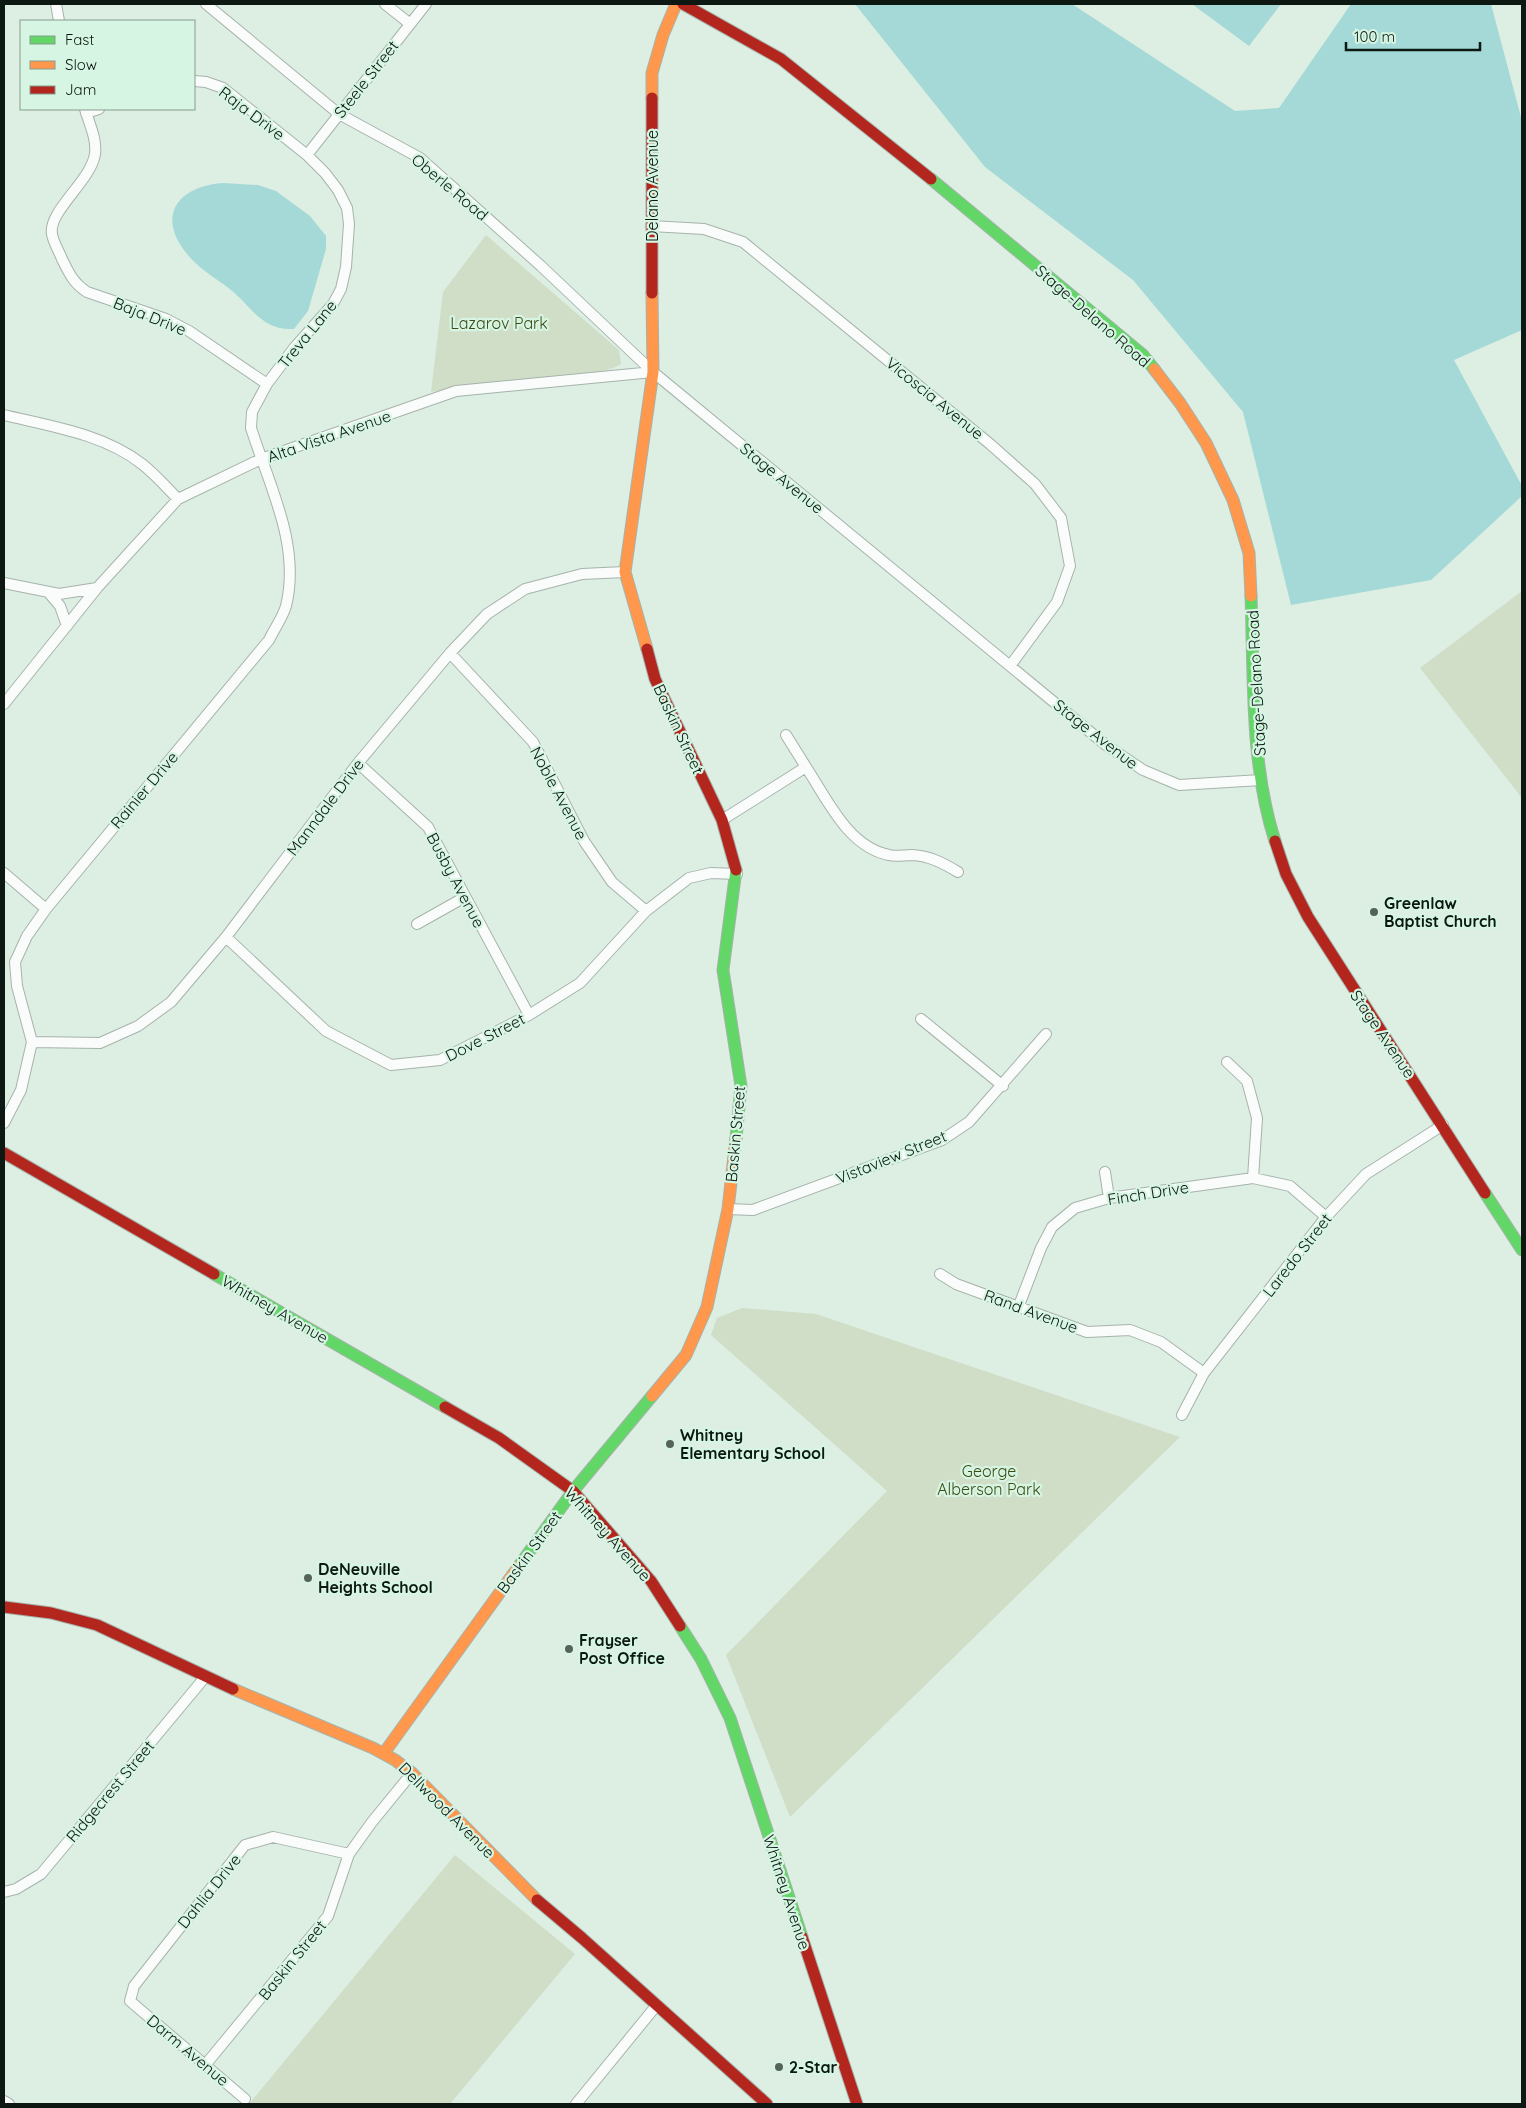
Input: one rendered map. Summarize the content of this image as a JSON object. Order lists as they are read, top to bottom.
{
  "streets": {
    "main road": [
      "Delano Avenue",
      "Stage-Delano Road",
      "Stage Avenue",
      "Baskin Street",
      "Whitney Avenue",
      "Dellwood Avenue"
    ],
    "street": [
      "Steele Street",
      "Raja Drive",
      "Oberle Road",
      "Baja Drive",
      "Treva Lane",
      "Vicoscia Avenue",
      "Alta Vista Avenue",
      "Rainier Drive",
      "Noble Avenue",
      "Manndale Drive",
      "Busby Avenue",
      "Dove Street",
      "Vistaview Street",
      "Finch Drive",
      "Laredo Street",
      "Rand Avenue",
      "Ridgecrest Street",
      "Dahlia Drive",
      "Darm Avenue"
    ]
  },
  "crossings": [
    ["Steele Street", "Raja Drive"],
    ["Steele Street", "Oberle Road"],
    ["Steele Street", "Treva Lane"],
    ["Raja Drive", "Treva Lane"],
    ["Delano Avenue", "Oberle Road"],
    ["Delano Avenue", "Vicoscia Avenue"],
    ["Delano Avenue", "Alta Vista Avenue"],
    ["Delano Avenue", "Stage Avenue"],
    ["Delano Avenue", "Baskin Street"],
    ["Oberle Road", "Alta Vista Avenue"],
    ["Oberle Road", "Stage Avenue"],
    ["Oberle Road", "Baskin Street"],
    ["Baja Drive", "Treva Lane"],
    ["Stage-Delano Road", "Stage Avenue"],
    ["Treva Lane", "Alta Vista Avenue"],
    ["Treva Lane", "Rainier Drive"],
    ["Vicoscia Avenue", "Stage Avenue"],
    ["Alta Vista Avenue", "Stage Avenue"],
    ["Alta Vista Avenue", "Baskin Street"],
    ["Alta Vista Avenue", "Rainier Drive"],
    ["Stage Avenue", "Baskin Street"],
    ["Stage Avenue", "Laredo Street"],
    ["Baskin Street", "Manndale Drive"],
    ["Baskin Street", "Dove Street"],
    ["Baskin Street", "Vistaview Street"],
    ["Baskin Street", "Whitney Avenue"],
    ["Baskin Street", "Dellwood Avenue"],
    ["Baskin Street", "Dahlia Drive"],
    ["Baskin Street", "Darm Avenue"],
    ["Rainier Drive", "Manndale Drive"],
    ["Noble Avenue", "Manndale Drive"],
    ["Noble Avenue", "Dove Street"],
    ["Manndale Drive", "Busby Avenue"],
    ["Manndale Drive", "Dove Street"],
    ["Busby Avenue", "Dove Street"],
    ["Finch Drive", "Laredo Street"],
    ["Finch Drive", "Rand Avenue"],
    ["Laredo Street", "Rand Avenue"],
    ["Ridgecrest Street", "Dellwood Avenue"],
    ["Dahlia Drive", "Darm Avenue"]
  ],
  "parks": ["Lazarov Park", "George Alberson Park"],
  "places": [
    "Greenlaw Baptist Church",
    "Whitney Elementary School",
    "DeNeuville Heights School",
    "Frayser Post Office",
    "2-Star"
  ],
  "legend": ["Fast", "Slow", "Jam"],
  "scale_bar": "100 m"
}
